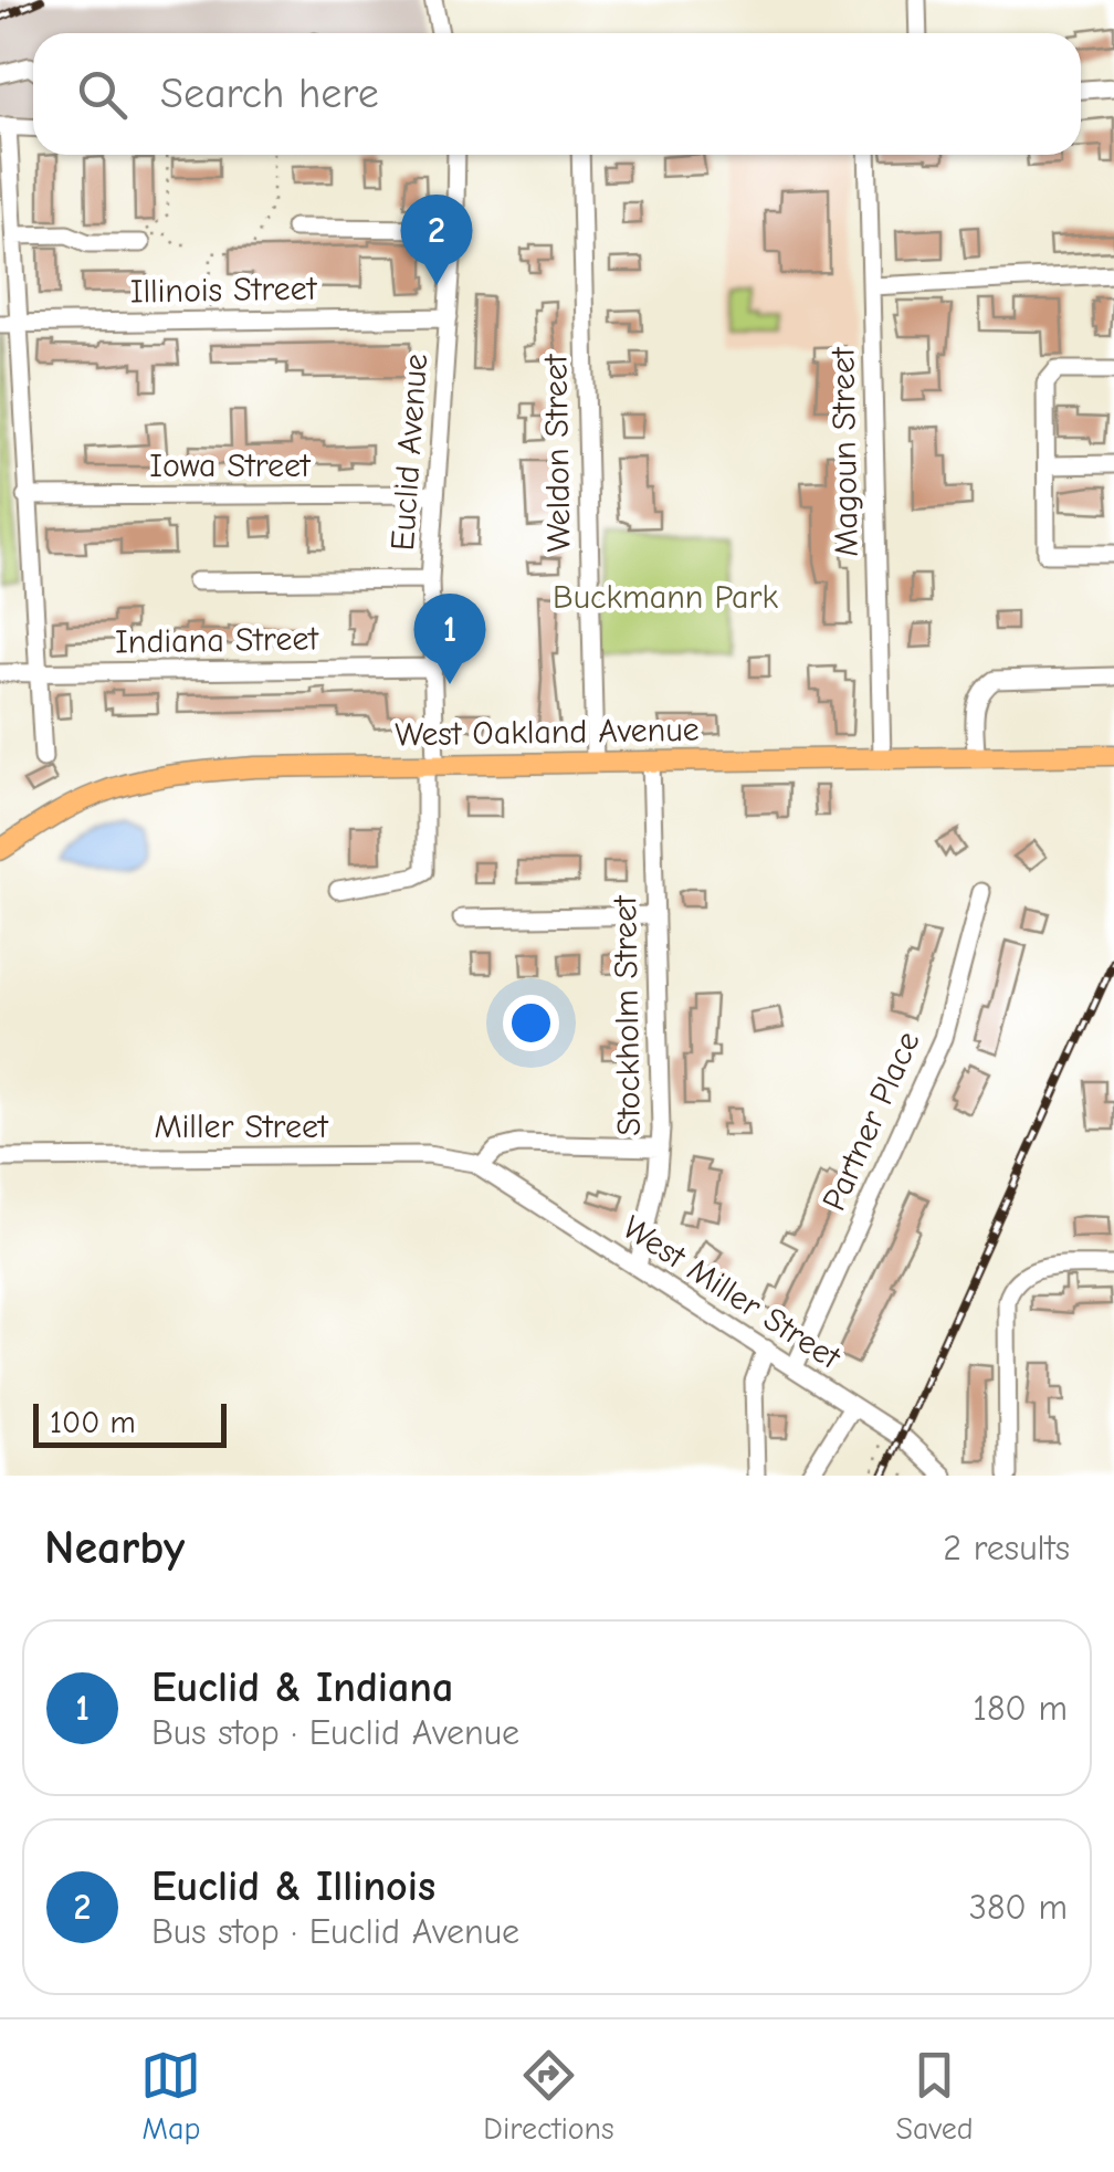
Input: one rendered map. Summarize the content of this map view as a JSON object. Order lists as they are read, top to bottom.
{
  "streets": {
    "main road": ["West Oakland Avenue"],
    "street": [
      "Illinois Street",
      "Euclid Avenue",
      "Magoun Street",
      "Weldon Street",
      "Iowa Street",
      "Indiana Street",
      "Stockholm Street",
      "Partner Place",
      "Miller Street",
      "West Miller Street"
    ]
  },
  "crossings": [
    ["Illinois Street", "Euclid Avenue"],
    ["Euclid Avenue", "Iowa Street"],
    ["Euclid Avenue", "Indiana Street"],
    ["Euclid Avenue", "West Oakland Avenue"],
    ["Magoun Street", "West Oakland Avenue"],
    ["Weldon Street", "West Oakland Avenue"],
    ["West Oakland Avenue", "Stockholm Street"],
    ["Stockholm Street", "West Miller Street"],
    ["Partner Place", "West Miller Street"],
    ["Miller Street", "West Miller Street"]
  ],
  "parks": ["Buckmann Park"],
  "scale_bar": "100 m",
  "page": {
    "search": "Search here",
    "pins": ["2", "1"],
    "scale": "100 m",
    "heading": ["Nearby", "2 results"],
    "list": [
      {
        "mark": "1",
        "name": "Euclid & Indiana",
        "note": "Bus stop · Euclid Avenue",
        "value": "180 m"
      },
      {
        "mark": "2",
        "name": "Euclid & Illinois",
        "note": "Bus stop · Euclid Avenue",
        "value": "380 m"
      }
    ],
    "nav": ["Map", "Directions", "Saved"]
  }
}
